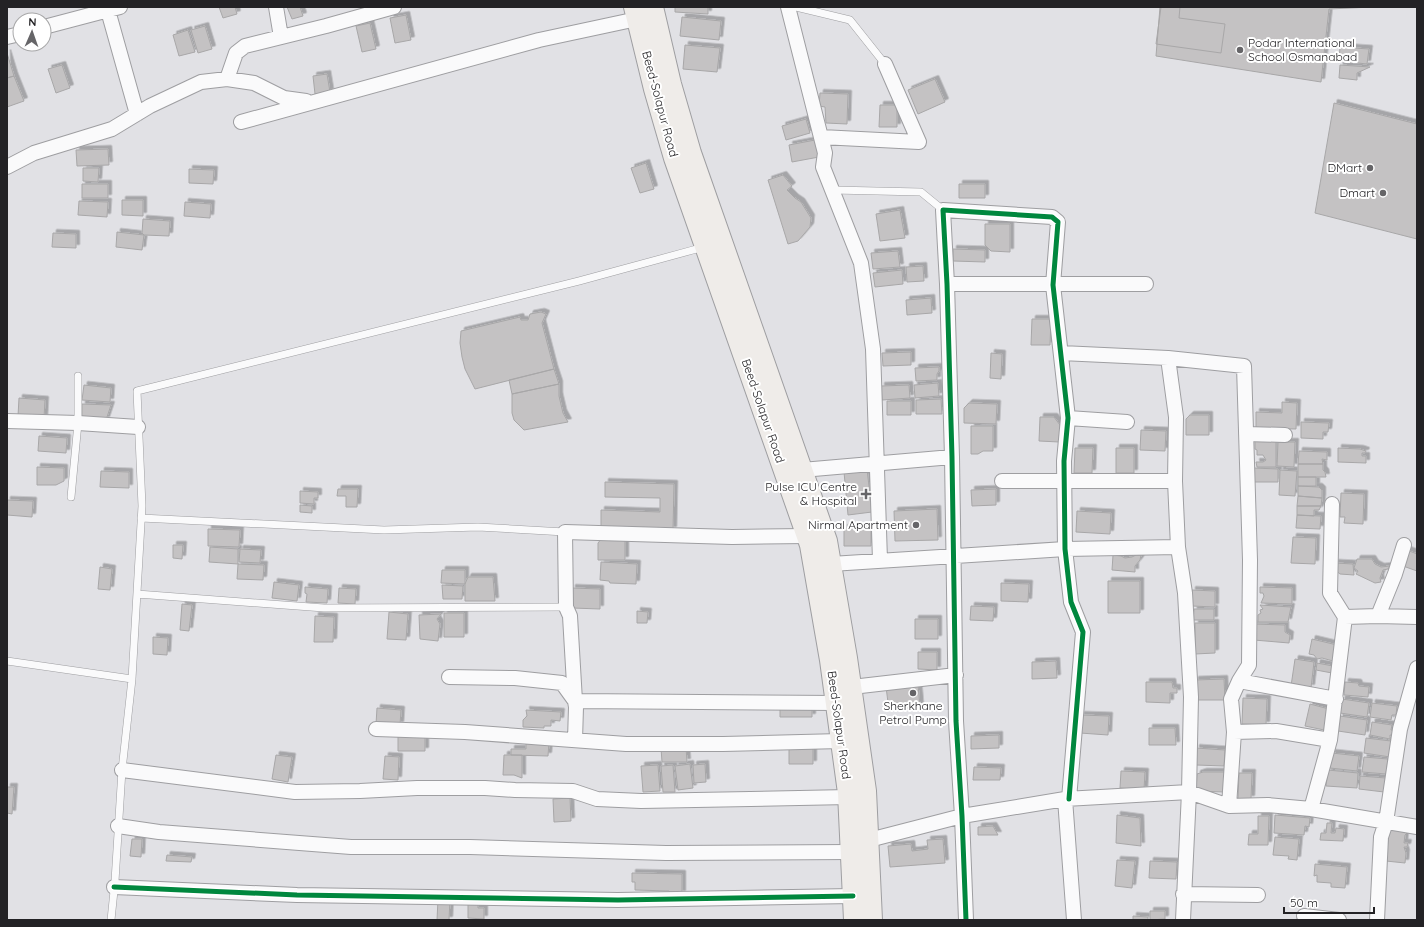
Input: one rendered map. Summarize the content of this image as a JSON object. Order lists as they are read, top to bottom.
{
  "streets": {
    "main road": ["Beed-Solapur Road"]
  },
  "places": {
    "other": [
      "Podar International School Osmanabad",
      "DMart",
      "Dmart",
      "Nirmal Apartment",
      "Sherkhane Petrol Pump"
    ],
    "health": ["Pulse ICU Centre & Hospital"]
  },
  "scale_bar": "50 m",
  "north": "top"
}
